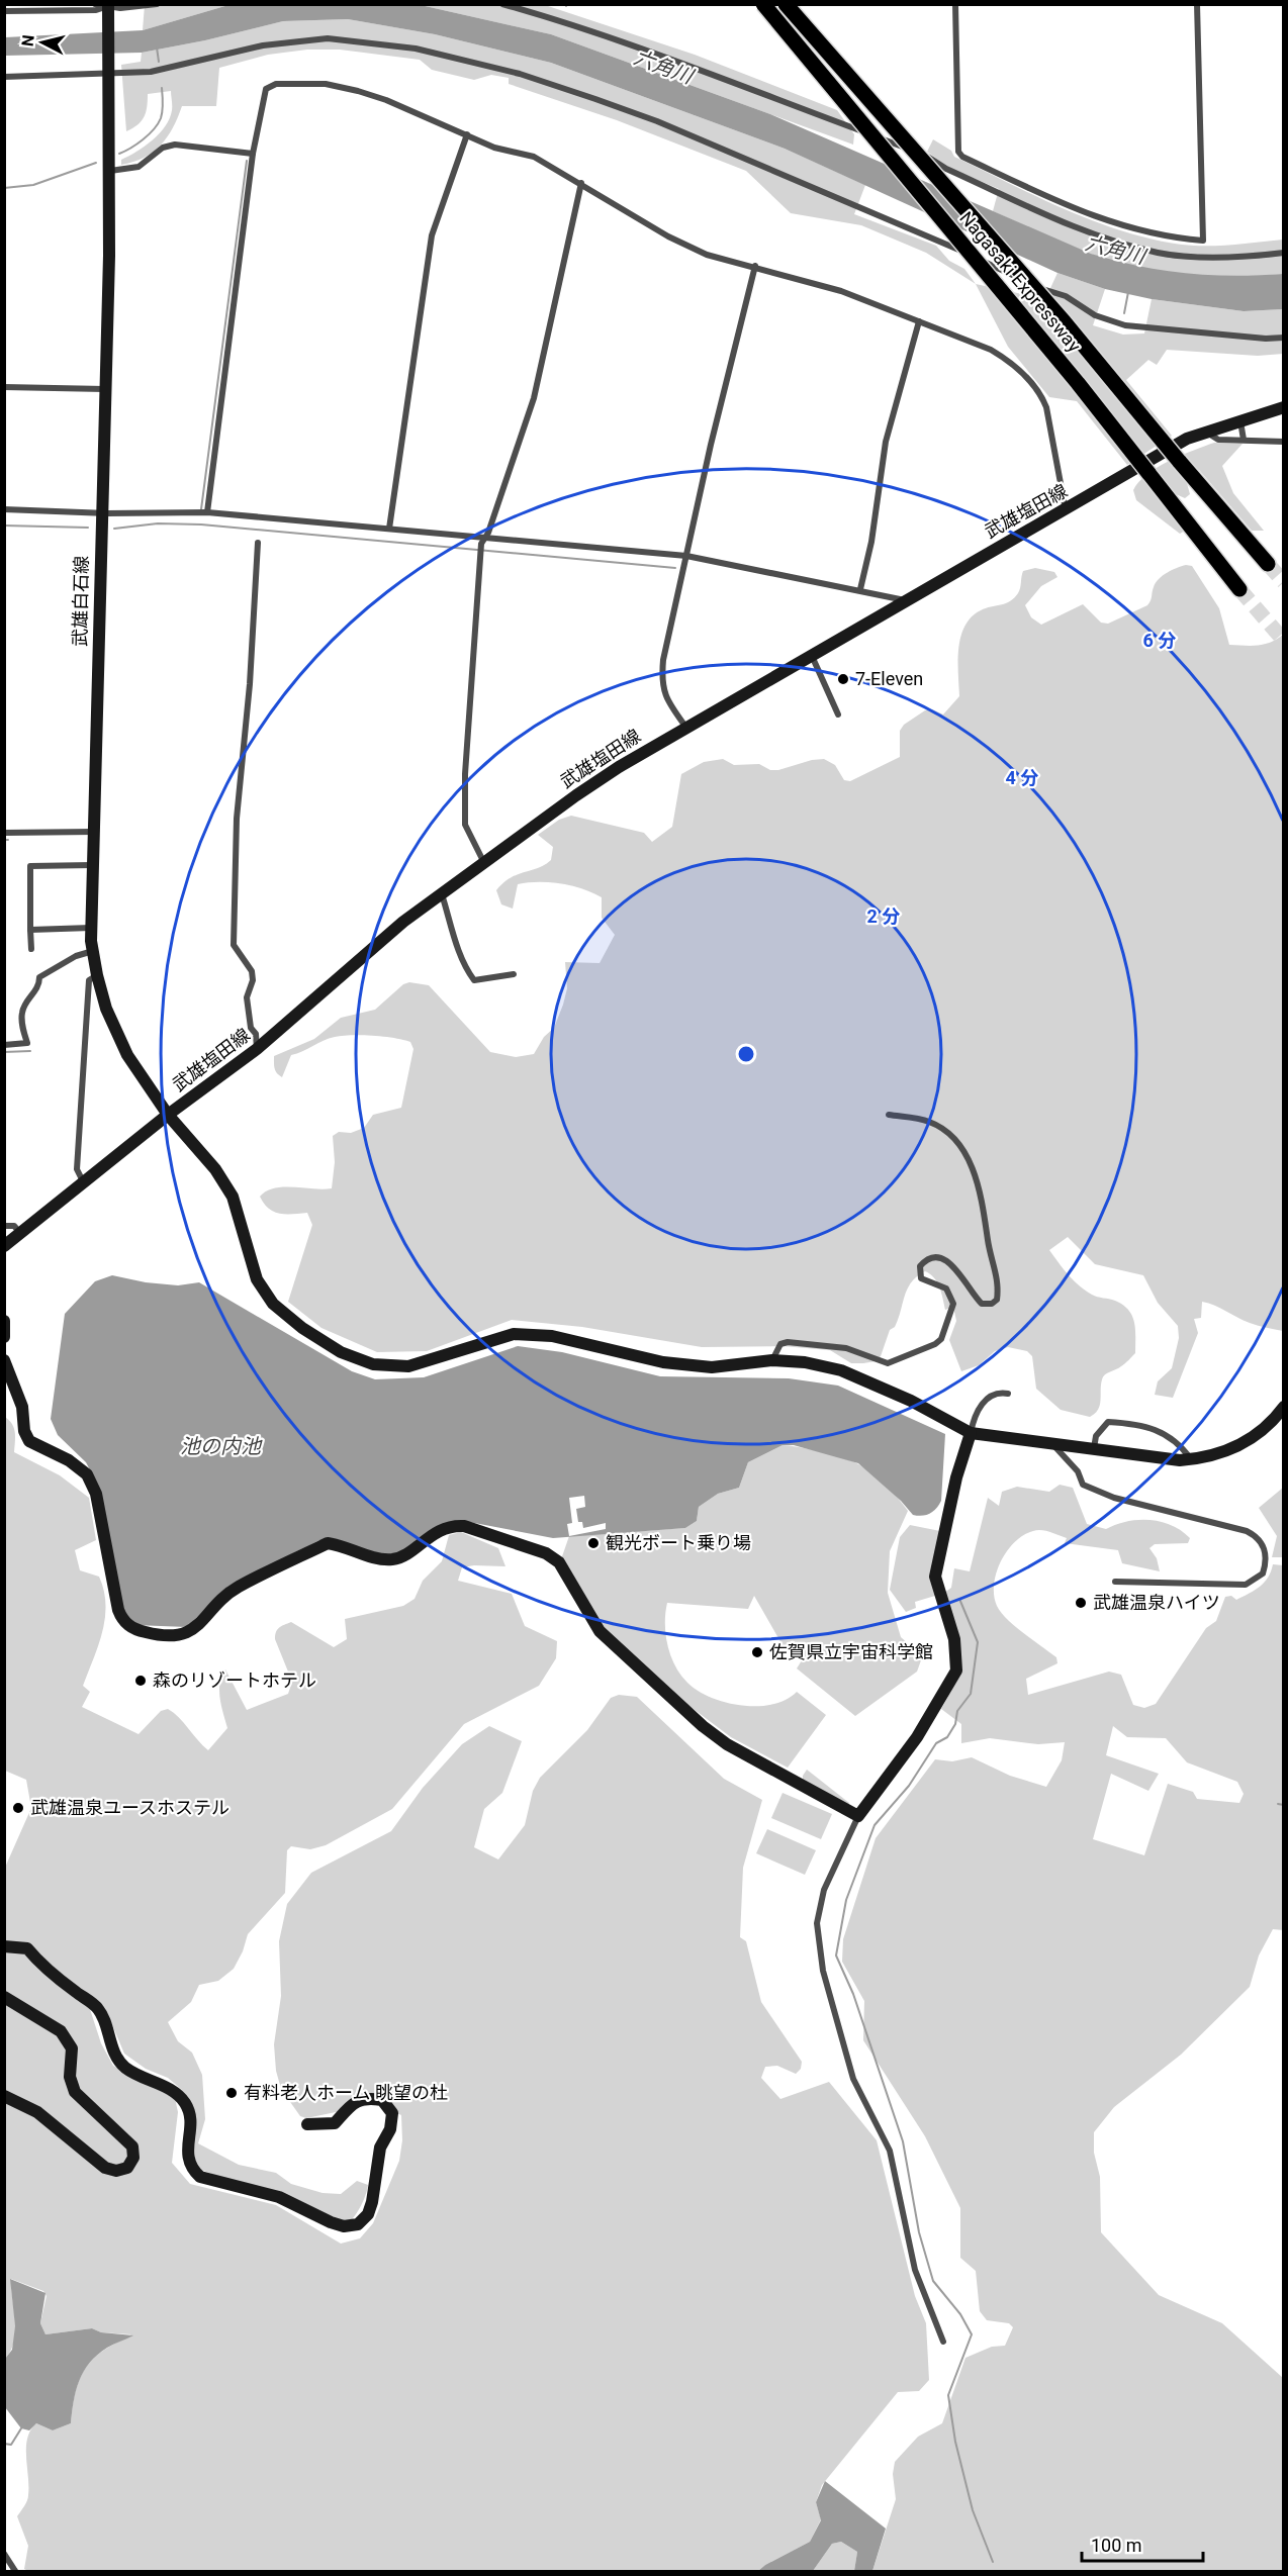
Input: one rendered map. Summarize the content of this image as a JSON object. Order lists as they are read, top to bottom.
{
  "streets": {
    "highway": ["Nagasaki Expressway"],
    "street": ["武雄塩田線", "武雄白石線"]
  },
  "crossings": [
    ["武雄塩田線", "武雄白石線"]
  ],
  "water": ["六角川", "池の内池"],
  "places": [
    "7-Eleven",
    "観光ボート乗り場",
    "武雄温泉ハイツ",
    "佐賀県立宇宙科学館",
    "森のリゾートホテル",
    "武雄温泉ユースホステル",
    "有料老人ホーム 眺望の杜"
  ],
  "scale_bar": "100 m",
  "north": "left",
  "rings": ["6 分", "4 分", "2 分"]
}
